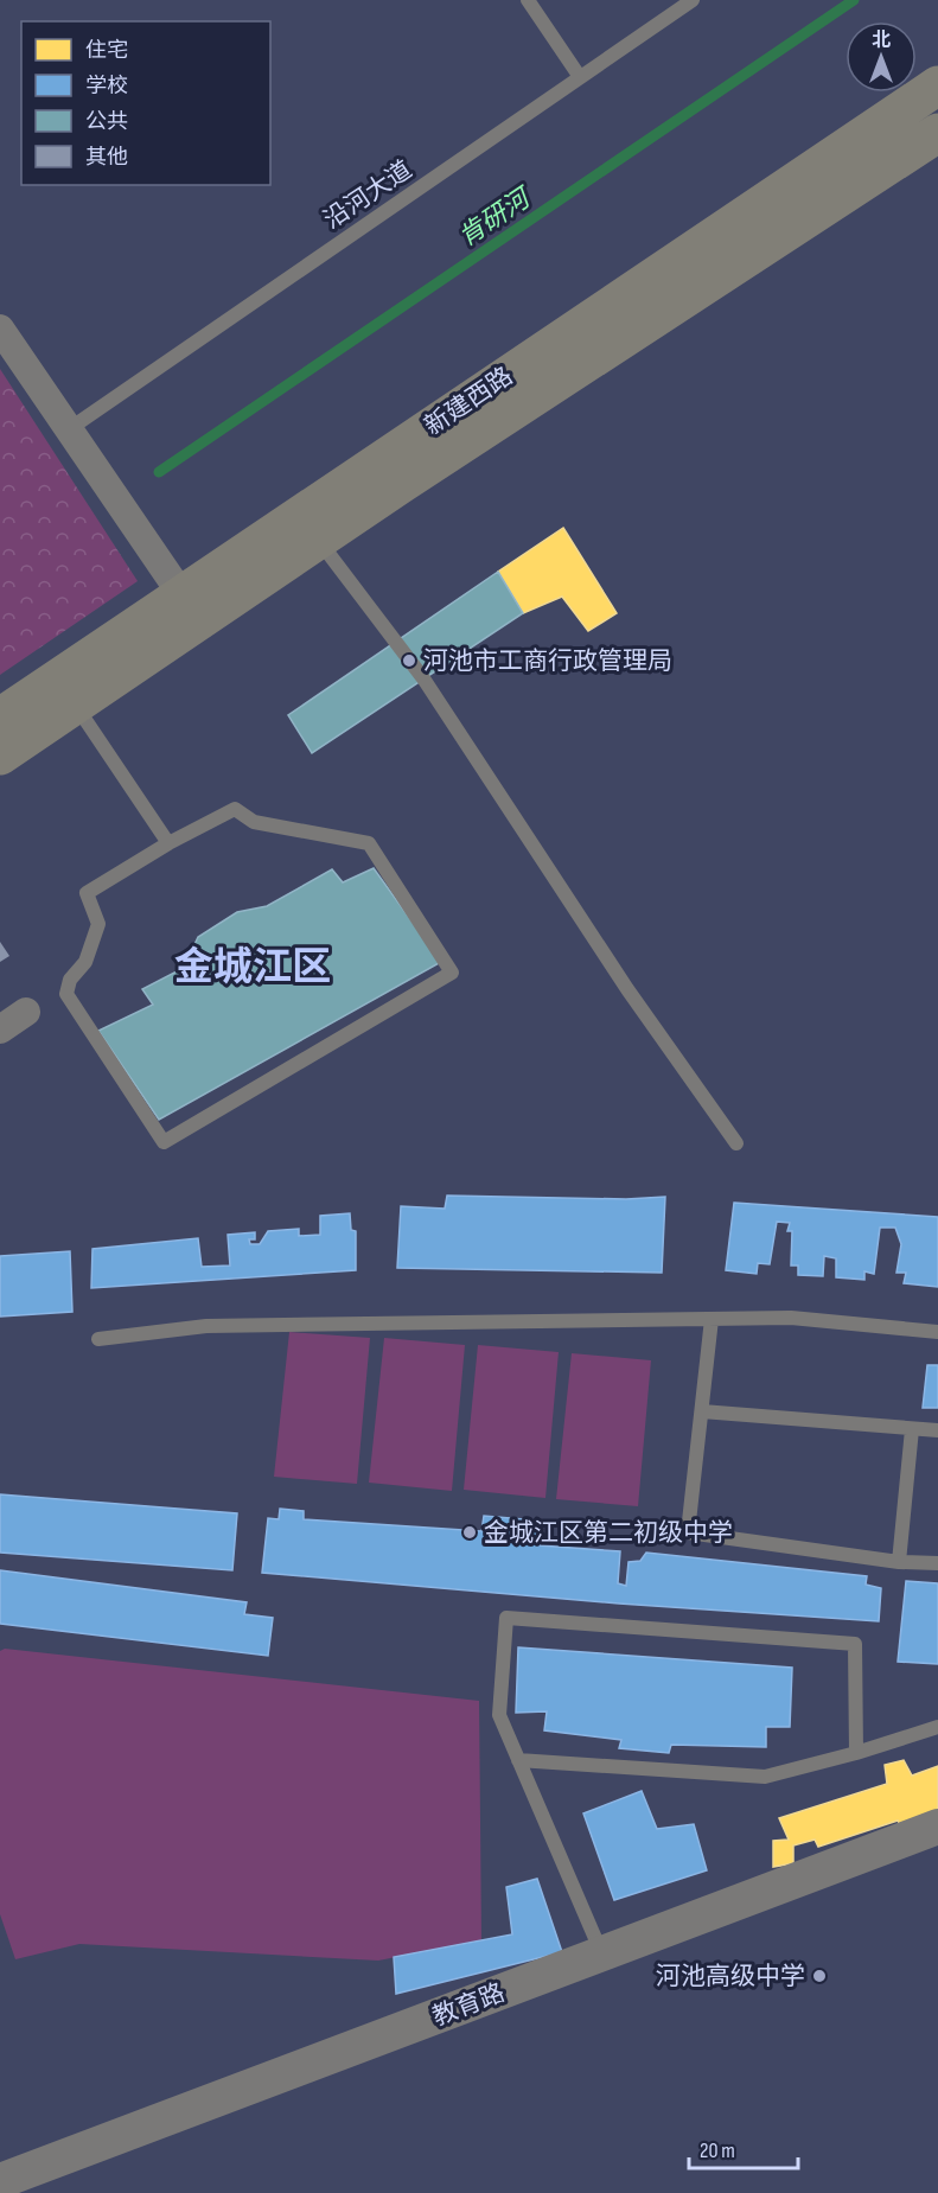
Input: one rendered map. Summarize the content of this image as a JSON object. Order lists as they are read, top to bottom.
{
  "streets": {
    "main road": ["新建西路"],
    "street": ["教育路"],
    "lane": ["沿河大道"]
  },
  "districts": ["金城江区"],
  "water": ["肯研河"],
  "places": ["河池市工商行政管理局", "金城江区第二初级中学", "河池高级中学"],
  "legend": [
    "住宅",
    "学校",
    "公共",
    "其他"
  ],
  "scale_bar": "20 m",
  "north": "top"
}
